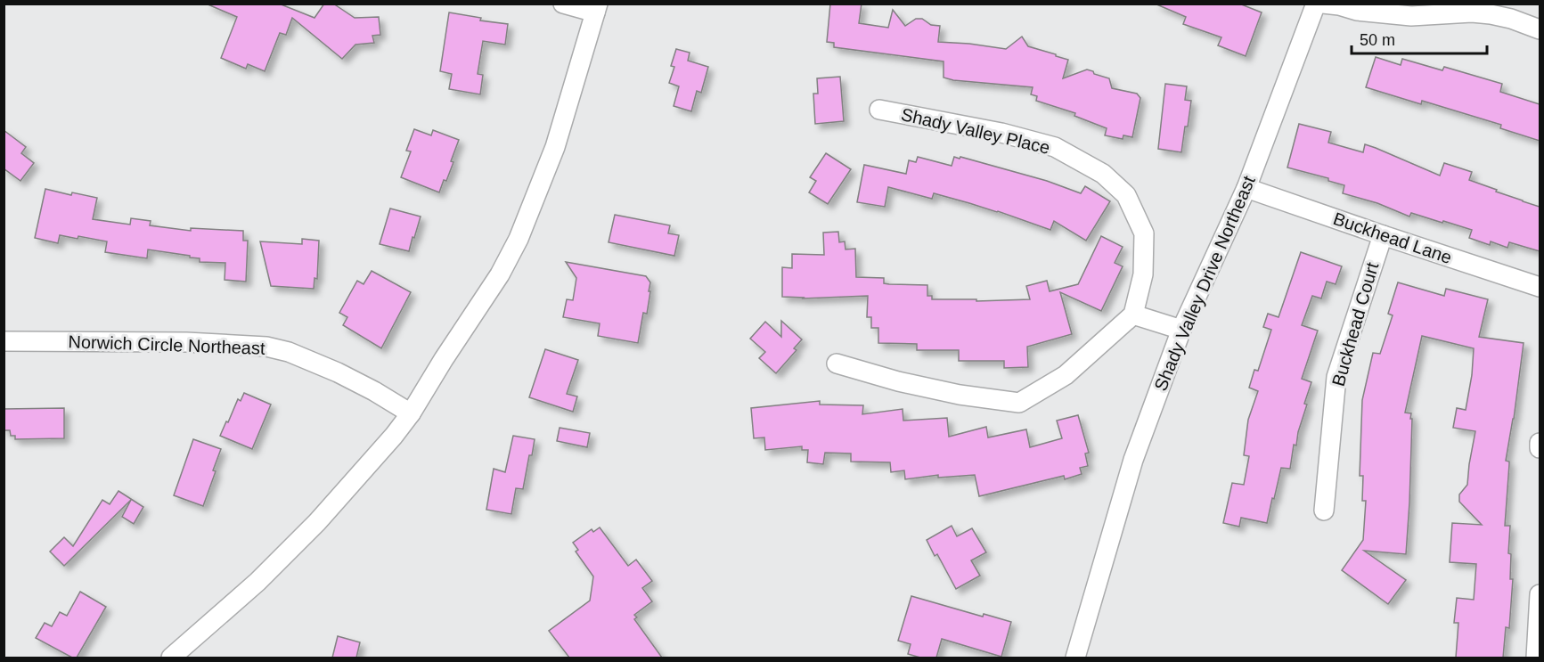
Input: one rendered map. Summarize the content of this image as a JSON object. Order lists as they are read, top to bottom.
{
  "streets": {
    "street": [
      "Shady Valley Place",
      "Buckhead Lane",
      "Shady Valley Drive Northeast",
      "Buckhead Court",
      "Norwich Circle Northeast"
    ]
  },
  "crossings": [
    ["Buckhead Lane", "Shady Valley Drive Northeast"],
    ["Buckhead Lane", "Buckhead Court"]
  ],
  "scale_bar": "50 m"
}
